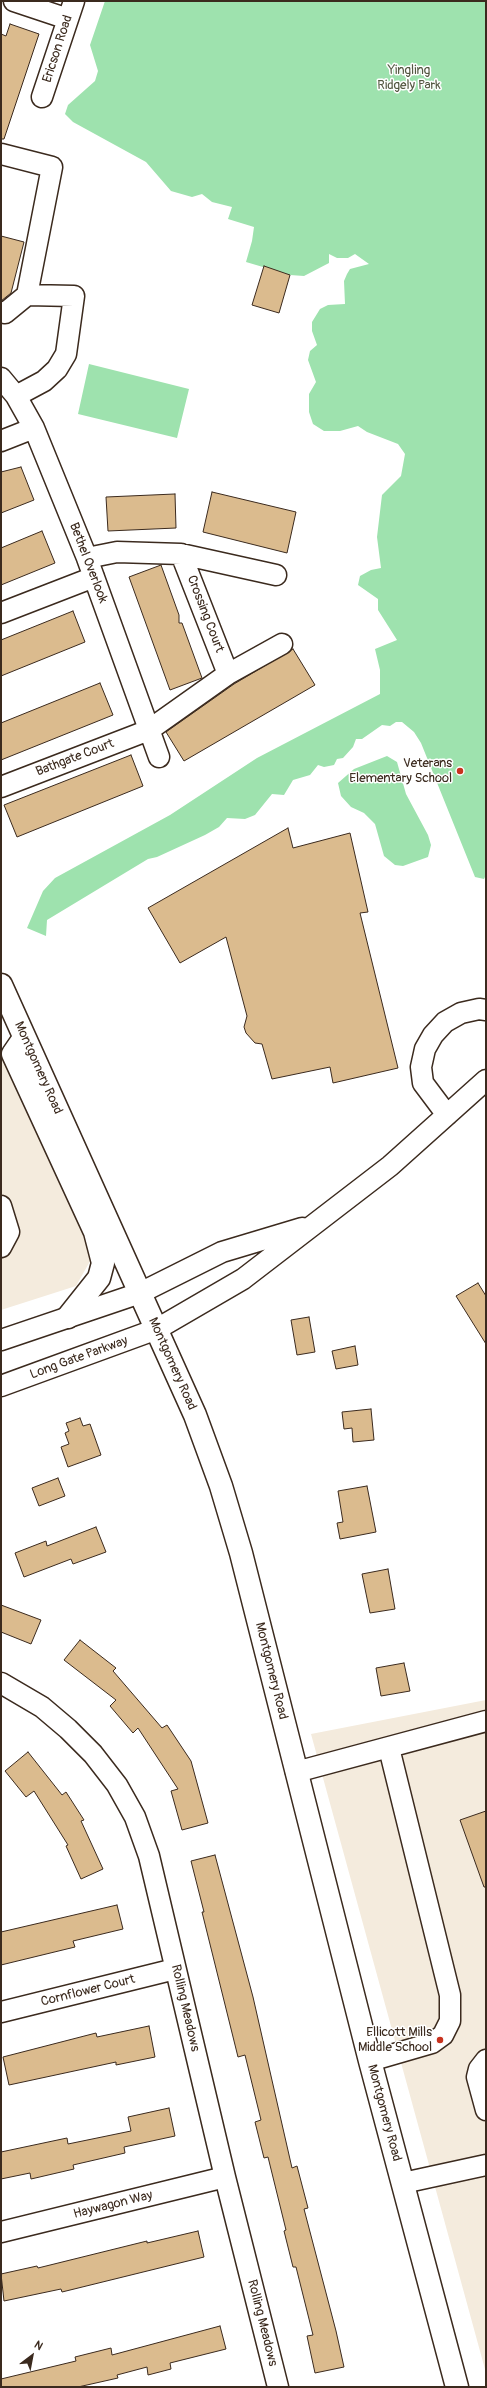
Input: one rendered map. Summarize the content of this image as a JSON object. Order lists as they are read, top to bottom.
{
  "streets": {
    "main road": ["Montgomery Road"],
    "street": [
      "Ericson Road",
      "Bethel Overlook",
      "Crossing Court",
      "Bathgate Court",
      "Long Gate Parkway",
      "Cornflower Court",
      "Rolling Meadows",
      "Haywagon Way"
    ]
  },
  "crossings": [
    ["Bethel Overlook", "Crossing Court"],
    ["Bethel Overlook", "Bathgate Court"],
    ["Montgomery Road", "Long Gate Parkway"],
    ["Cornflower Court", "Rolling Meadows"],
    ["Rolling Meadows", "Haywagon Way"]
  ],
  "parks": ["Yingling Ridgely Park"],
  "places": ["Veterans Elementary School", "Ellicott Mills Middle School"],
  "north": "top right"
}
